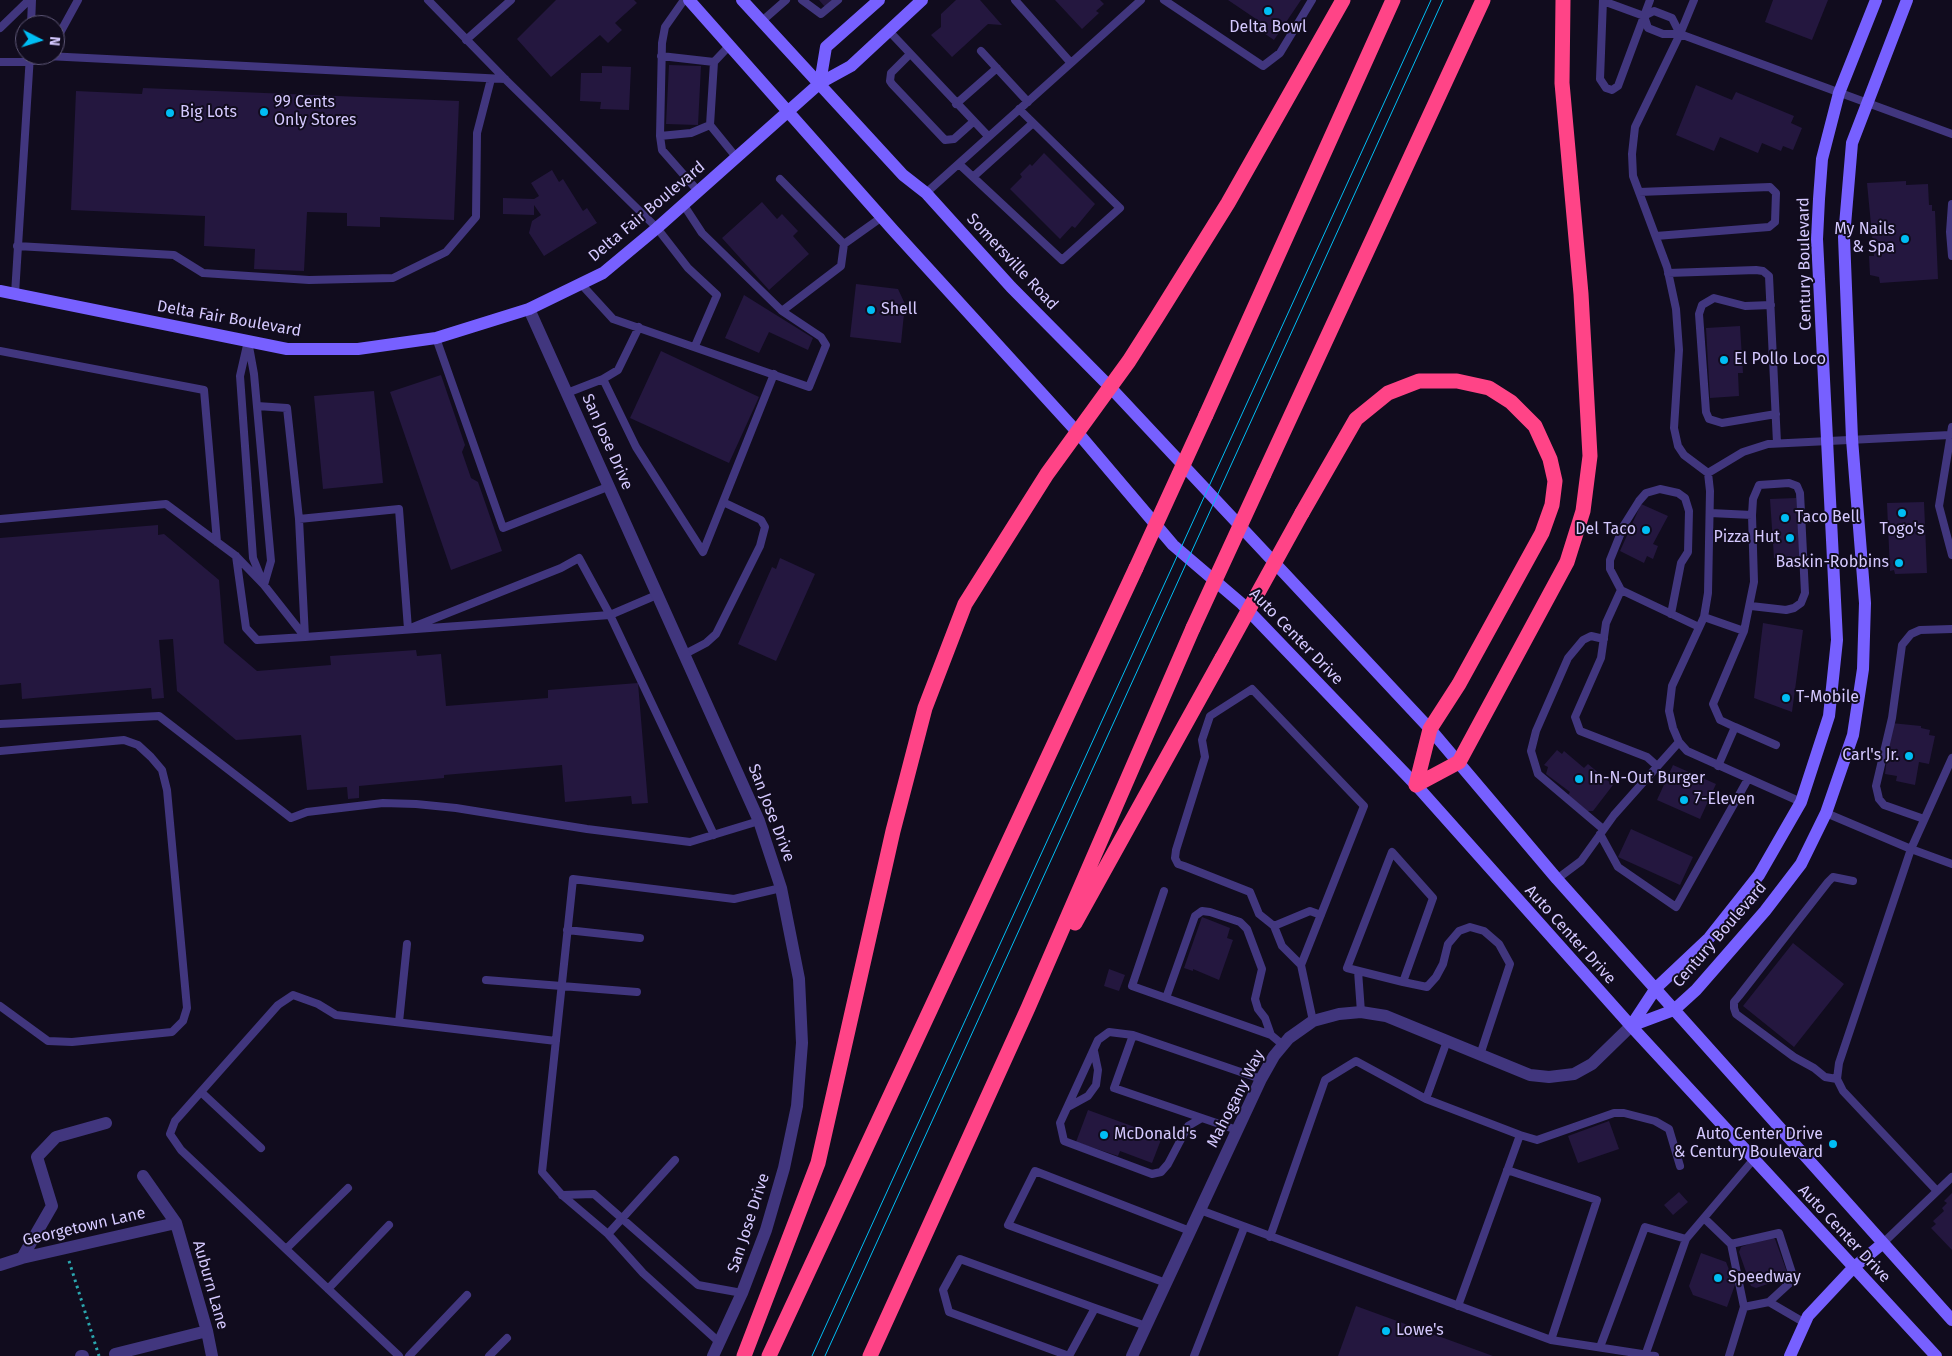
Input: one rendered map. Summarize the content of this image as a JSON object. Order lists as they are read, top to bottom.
{
  "streets": {
    "main road": [
      "Delta Fair Boulevard",
      "Somersville Road",
      "Century Boulevard",
      "Auto Center Drive"
    ],
    "street": [
      "San Jose Drive",
      "Mahogany Way",
      "Georgetown Lane",
      "Auburn Lane"
    ]
  },
  "crossings": [
    ["Delta Fair Boulevard", "Somersville Road"],
    ["Delta Fair Boulevard", "San Jose Drive"],
    ["Somersville Road", "Auto Center Drive"],
    ["Century Boulevard", "Auto Center Drive"],
    ["Century Boulevard", "Mahogany Way"],
    ["Auto Center Drive", "Mahogany Way"],
    ["Georgetown Lane", "Auburn Lane"]
  ],
  "places": [
    "Delta Bowl",
    "99 Cents Only Stores",
    "Big Lots",
    "My Nails & Spa",
    "Shell",
    "El Pollo Loco",
    "Togo's",
    "Taco Bell",
    "Del Taco",
    "Pizza Hut",
    "Baskin-Robbins",
    "T-Mobile",
    "Carl's Jr.",
    "In-N-Out Burger",
    "7-Eleven",
    "McDonald's",
    "Auto Center Drive & Century Boulevard",
    "Speedway",
    "Lowe's"
  ],
  "north": "right"
}
